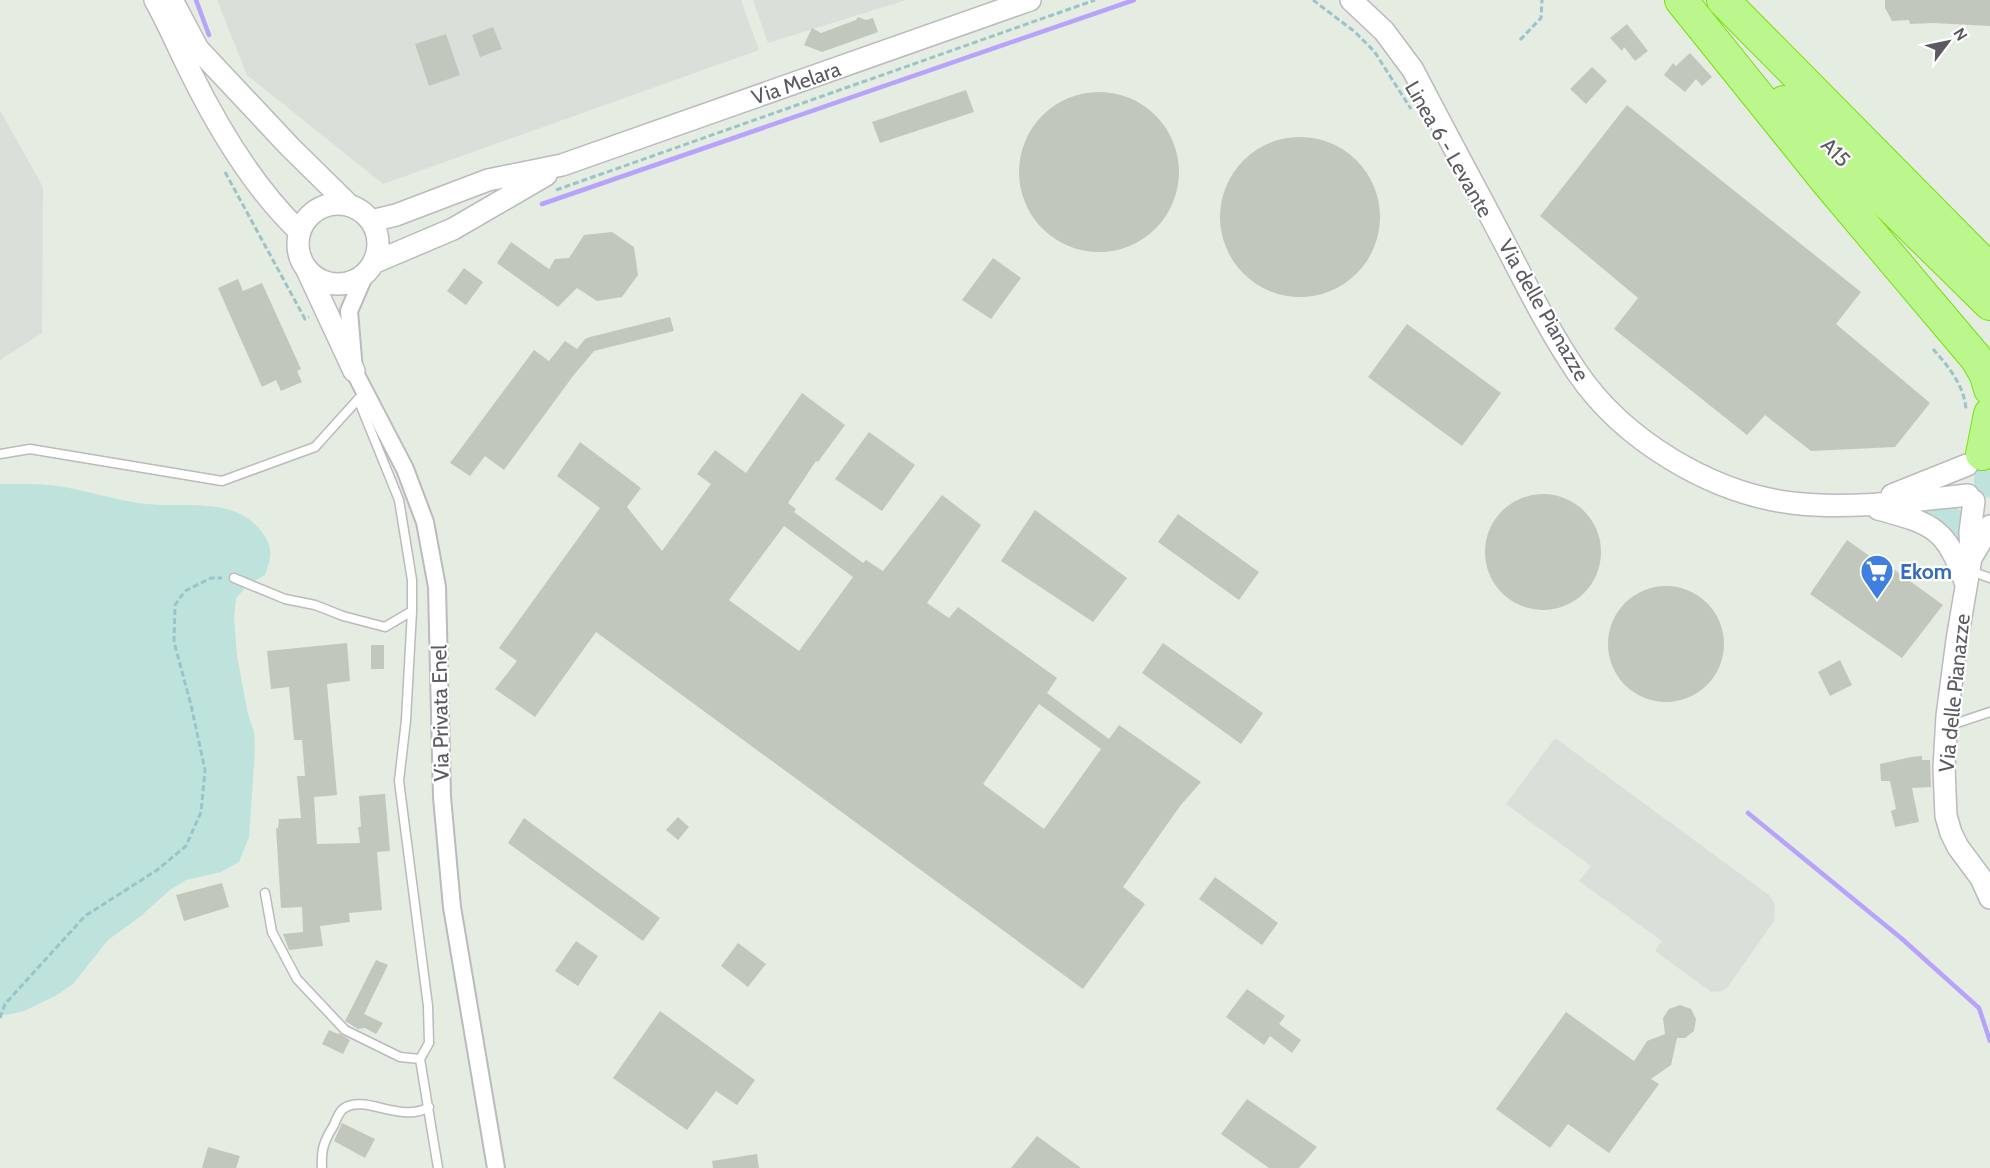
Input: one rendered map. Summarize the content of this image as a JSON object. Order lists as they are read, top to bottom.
{
  "streets": {
    "highway": ["A15"],
    "street": ["Via Melara", "Via delle Pianazze", "Via Privata Enel"],
    "path": ["Linea 6 - Levante"]
  },
  "places": {
    "supermarket": ["Ekom"]
  },
  "north": "top right"
}
